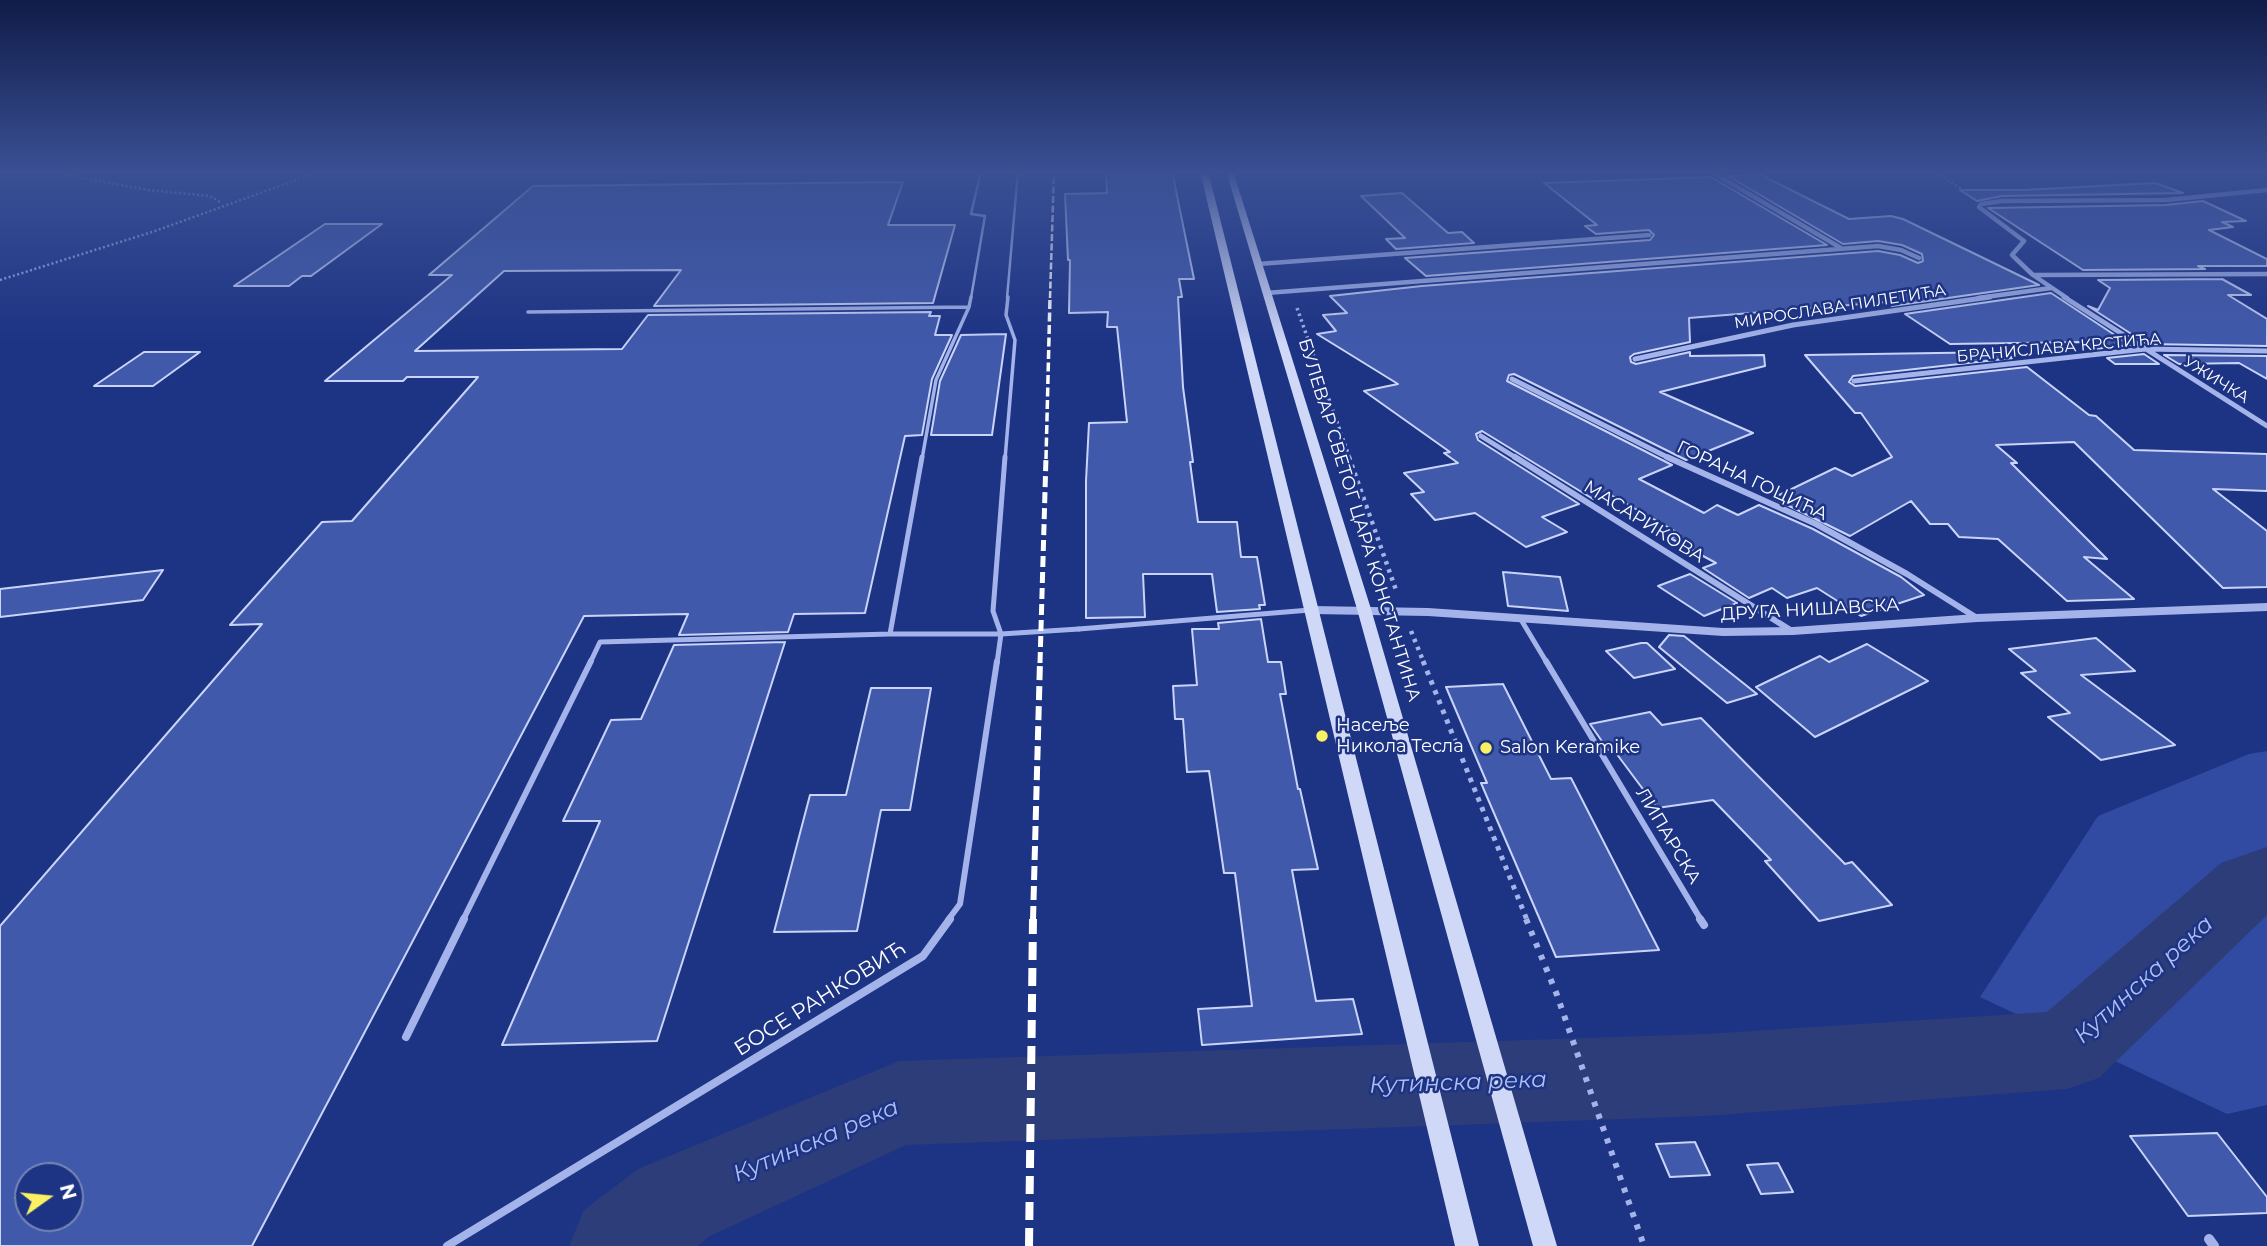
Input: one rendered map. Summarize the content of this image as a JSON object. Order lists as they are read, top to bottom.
{
  "streets": {
    "main road": ["БУЛЕВАР СВЕТОГ ЦАРА КОНСТАНТИНА"],
    "street": [
      "МИРОСЛАВА ПИЛЕТИЋА",
      "БРАНИСЛАВА КРСТИЋА",
      "УЖИЧКА",
      "ГОРАНА ГОЦИЋА",
      "МАСАРИКОВА",
      "ДРУГА НИШАВСКА"
    ],
    "lane": ["ЛИПАРСКА", "БОСЕ РАНКОВИЋ"]
  },
  "crossings": [
    ["МИРОСЛАВА ПИЛЕТИЋА", "УЖИЧКА"],
    ["БРАНИСЛАВА КРСТИЋА", "УЖИЧКА"],
    ["ГОРАНА ГОЦИЋА", "ДРУГА НИШАВСКА"],
    ["БУЛЕВАР СВЕТОГ ЦАРА КОНСТАНТИНА", "ДРУГА НИШАВСКА"],
    ["МАСАРИКОВА", "ДРУГА НИШАВСКА"],
    ["ДРУГА НИШАВСКА", "ЛИПАРСКА"]
  ],
  "water": ["Кутинска река"],
  "places": ["Насеље Никола Тесла", "Salon Keramike"],
  "north": "right"
}
